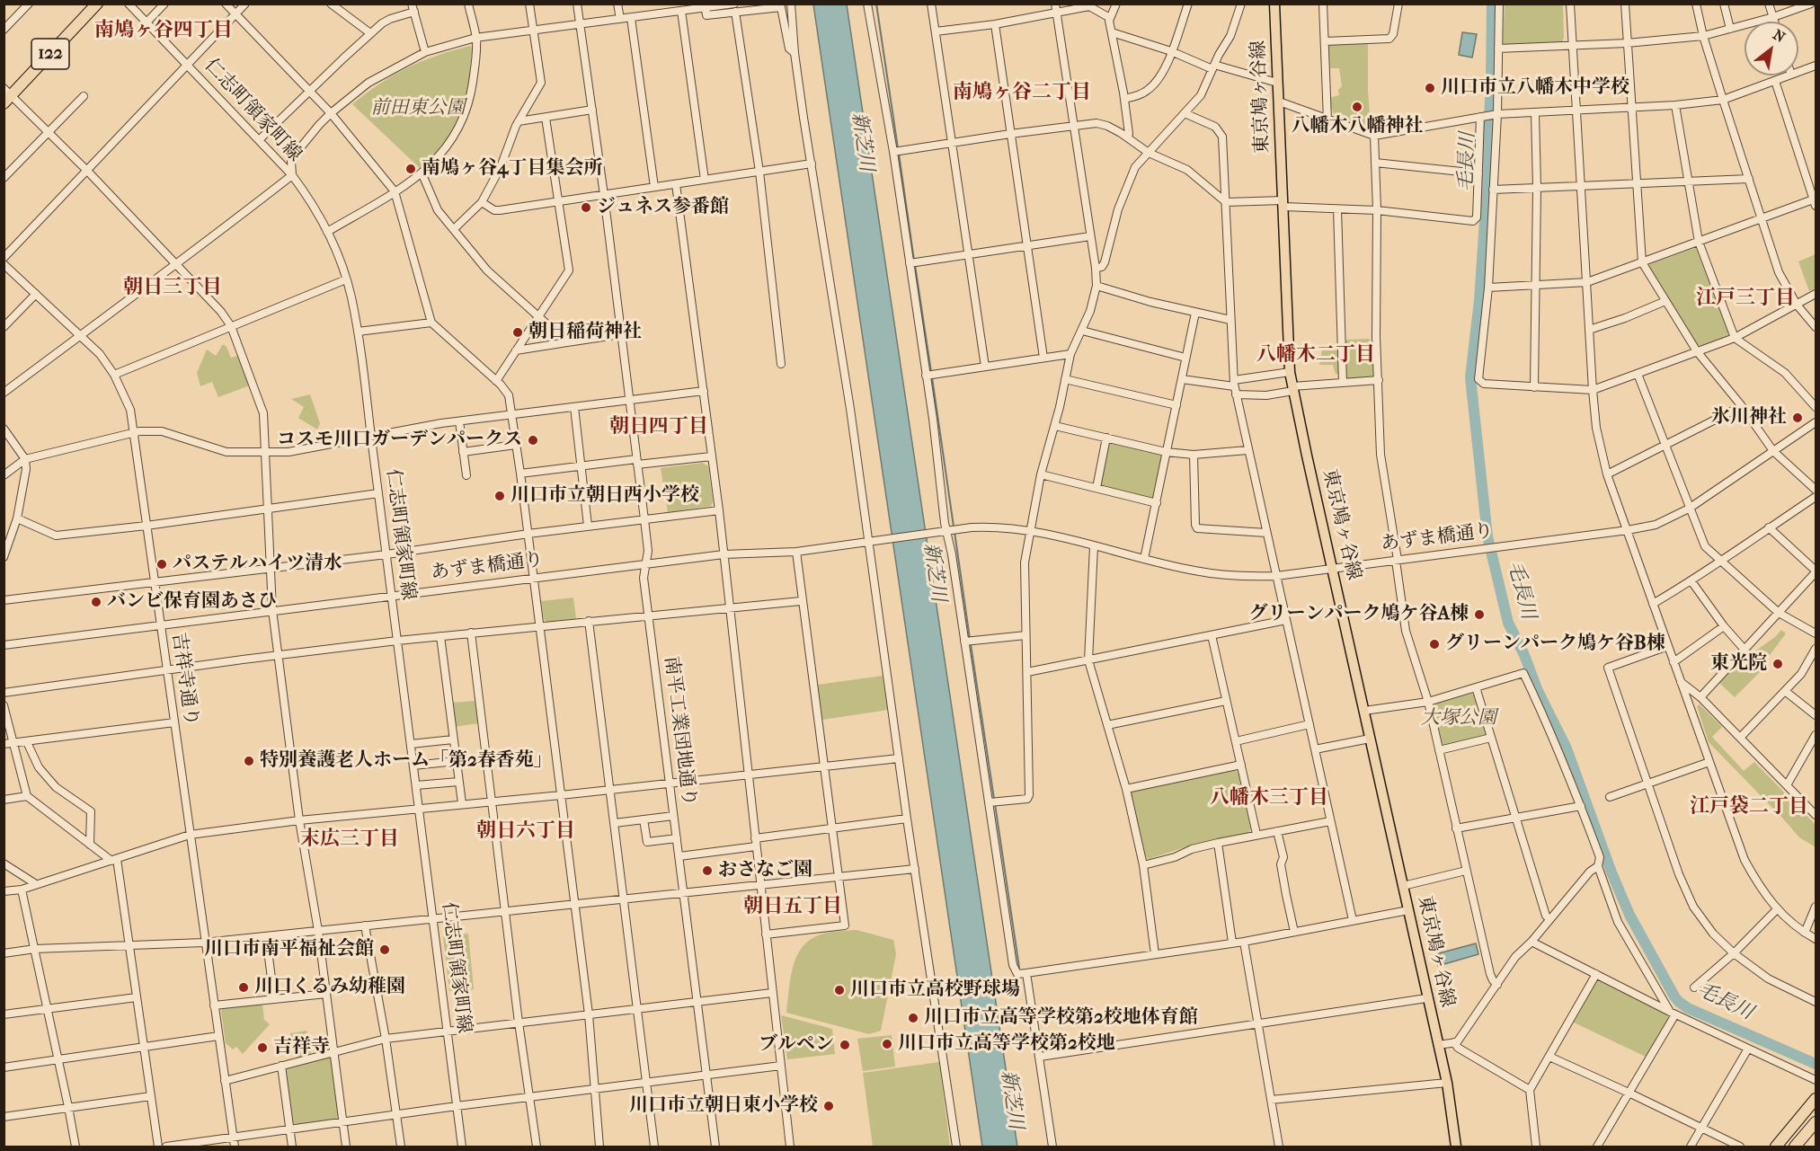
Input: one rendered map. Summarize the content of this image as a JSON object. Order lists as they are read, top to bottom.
{
  "streets": {
    "highway": ["122"],
    "main road": ["東京鳩ヶ谷線"],
    "street": [
      "仁志町領家町線",
      "あずま橋通り",
      "吉祥寺通り",
      "南平工業団地通り"
    ]
  },
  "crossings": [
    ["東京鳩ヶ谷線", "あずま橋通り"],
    ["仁志町領家町線", "あずま橋通り"],
    ["あずま橋通り", "吉祥寺通り"],
    ["あずま橋通り", "南平工業団地通り"]
  ],
  "districts": [
    "南鳩ヶ谷四丁目",
    "南鳩ヶ谷二丁目",
    "朝日三丁目",
    "江戸三丁目",
    "八幡木二丁目",
    "朝日四丁目",
    "八幡木三丁目",
    "江戸袋二丁目",
    "朝日六丁目",
    "末広三丁目",
    "朝日五丁目"
  ],
  "water": ["新芝川", "毛長川"],
  "parks": ["前田東公園", "大塚公園"],
  "places": [
    "川口市立八幡木中学校",
    "八幡木八幡神社",
    "南鳩ヶ谷4丁目集会所",
    "ジュネス参番館",
    "朝日稲荷神社",
    "氷川神社",
    "コスモ川口ガーデンパークス",
    "川口市立朝日西小学校",
    "パステルハイツ清水",
    "バンビ保育園あさひ",
    "グリーンパーク鳩ケ谷A棟",
    "グリーンパーク鳩ケ谷B棟",
    "東光院",
    "特別養護老人ホーム「第2春香苑」",
    "おさなご園",
    "川口市南平福祉会館",
    "川口くるみ幼稚園",
    "川口市立高校野球場",
    "川口市立高等学校第2校地体育館",
    "川口市立高等学校第2校地",
    "ブルペン",
    "吉祥寺",
    "川口市立朝日東小学校"
  ],
  "north": "top right"
}
